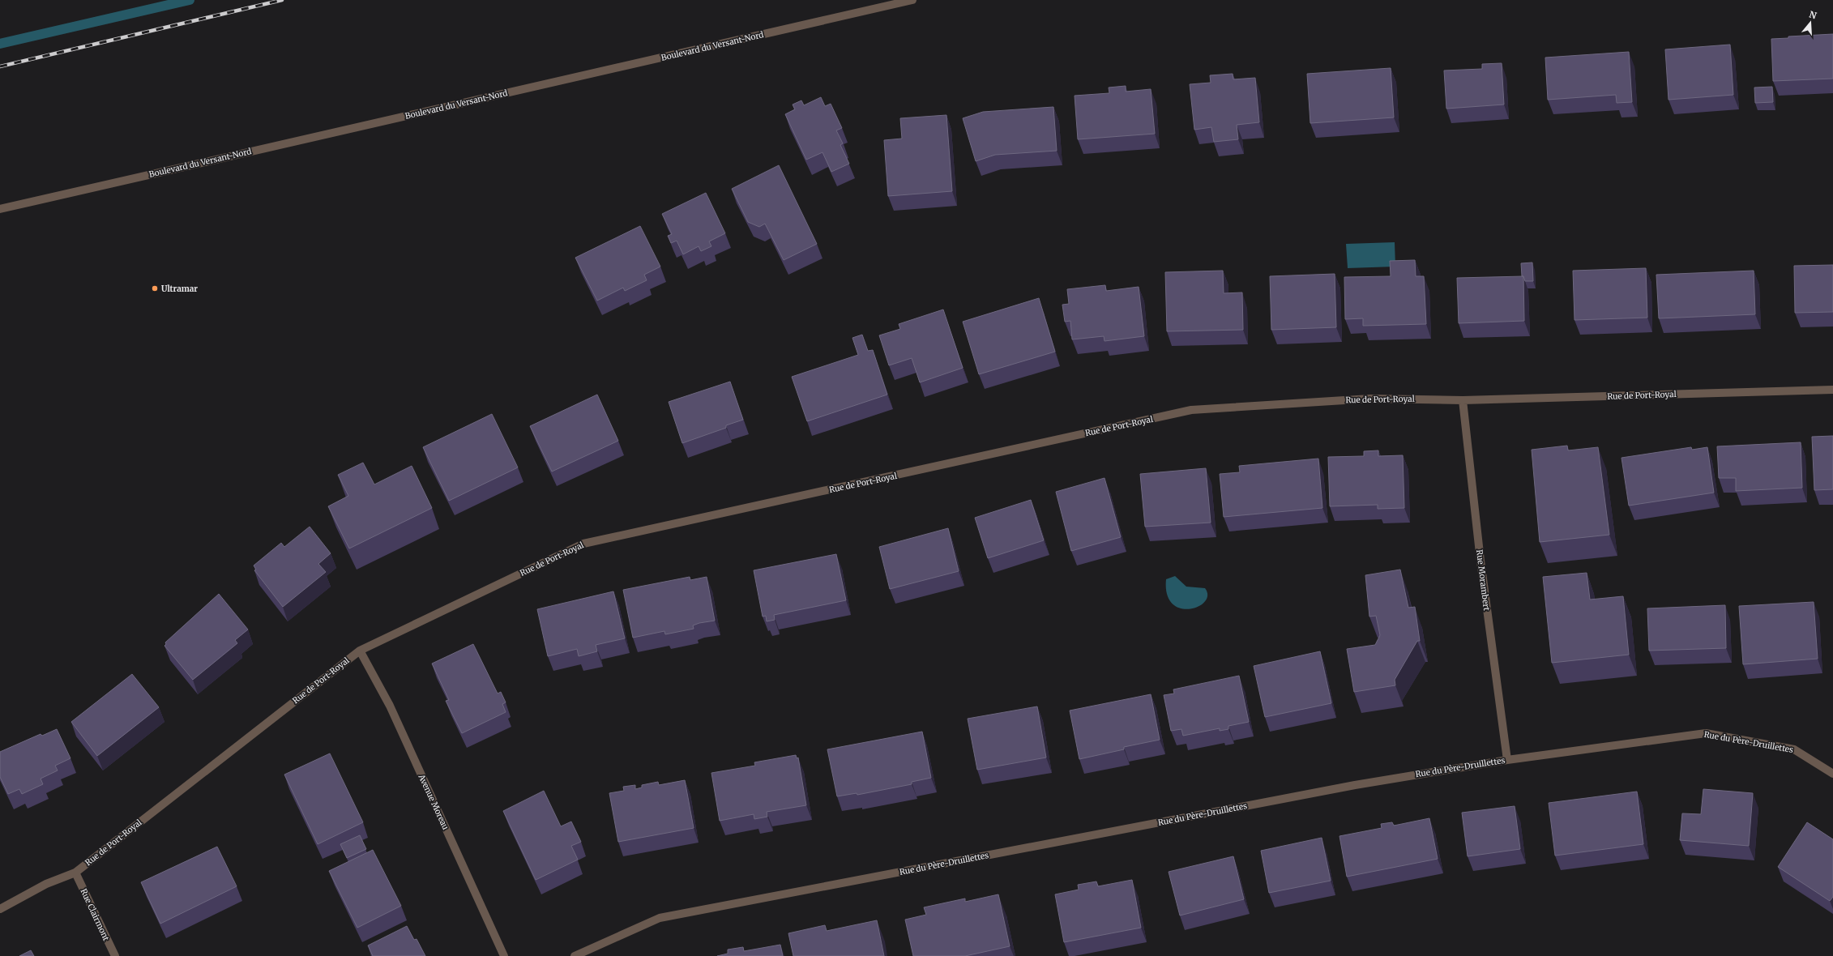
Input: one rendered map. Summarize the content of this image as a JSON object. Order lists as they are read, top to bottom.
{
  "streets": {
    "street": [
      "Boulevard du Versant-Nord",
      "Rue de Port-Royal",
      "Rue Morambert",
      "Rue du Père-Druillettes",
      "Avenue Moreau",
      "Rue Clairmont"
    ]
  },
  "crossings": [
    ["Rue de Port-Royal", "Rue Morambert"],
    ["Rue de Port-Royal", "Avenue Moreau"],
    ["Rue de Port-Royal", "Rue Clairmont"],
    ["Rue Morambert", "Rue du Père-Druillettes"]
  ],
  "places": ["Ultramar"],
  "north": "top"
}
